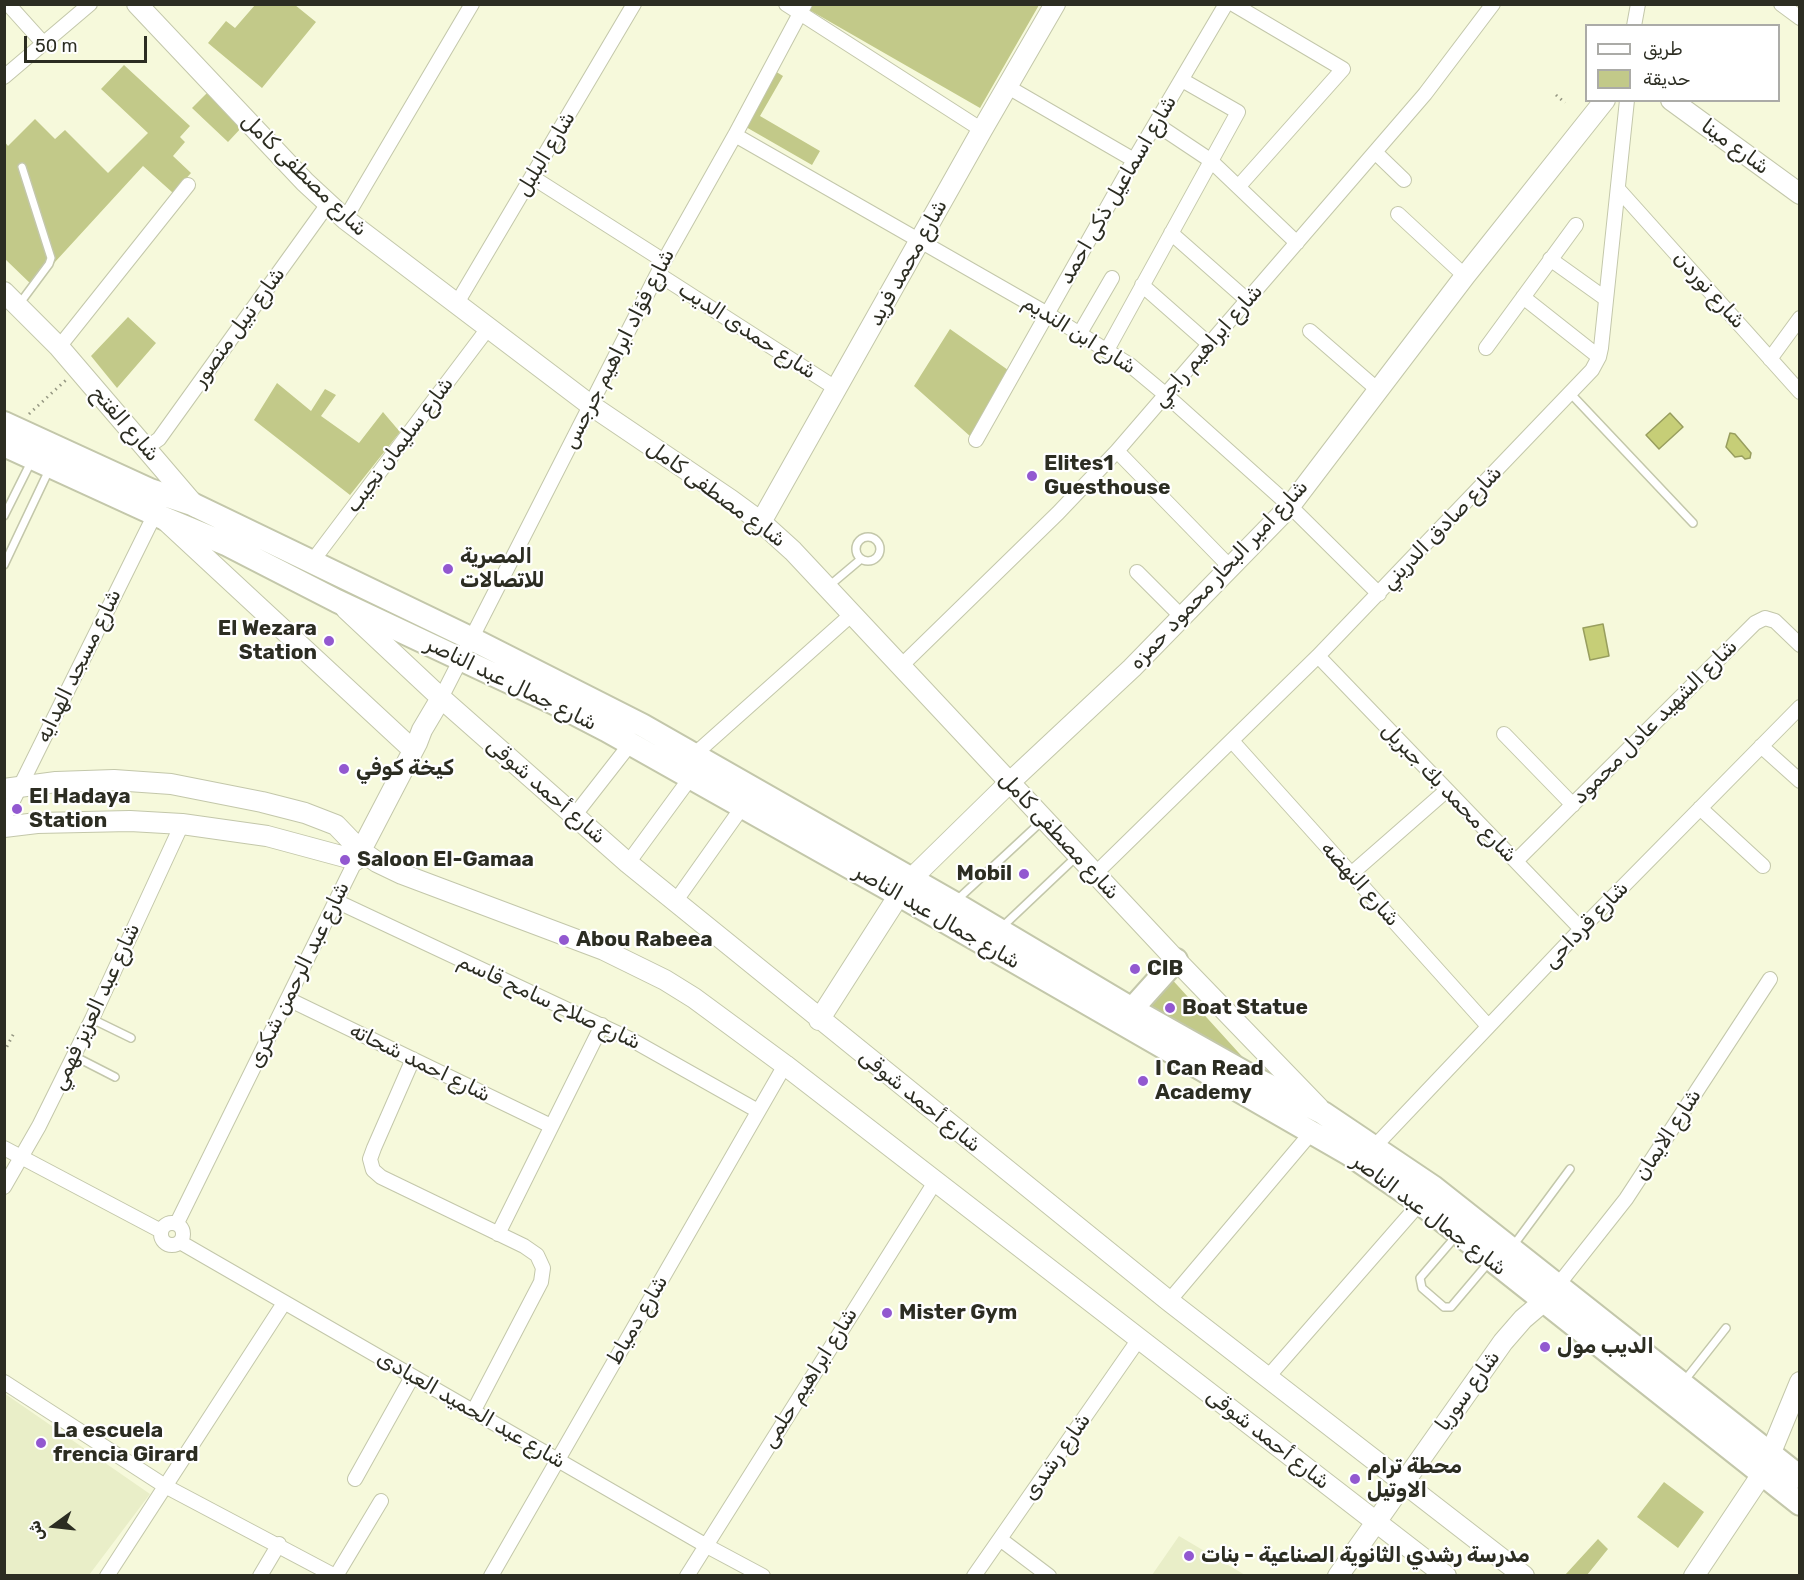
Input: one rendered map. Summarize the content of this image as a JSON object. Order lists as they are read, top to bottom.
{
  "streets": {
    "main road": ["شارع جمال عبد الناصر"],
    "street": [
      "شارع مينا",
      "شارع البلبل",
      "شارع مصطفى كامل",
      "شارع اسماعيل ذكى احمد",
      "شارع محمد فريد",
      "شارع نوردن",
      "شارع نبيل منصور",
      "شارع حمدى الديب",
      "شارع ابن النديم",
      "شارع ابراهيم راجي",
      "شارع فؤاد ابراهيم جرجس",
      "شارع الفتح",
      "شارع سليمان نجيب",
      "شارع صادق الدريني",
      "شارع امير البحار محمود حمزه",
      "شارع مسجد الهدايه",
      "شارع الشهيد عادل محمود",
      "شارع أحمد شوقى",
      "شارع محمد بك جبريل",
      "شارع النهضه",
      "شارع قرداحى",
      "شارع عبد الرحمن شكرى",
      "شارع صلاح سامح قاسم",
      "شارع عبد العزيز فهمي",
      "شارع احمد شحاته",
      "شارع الايمان",
      "شارع دمياط",
      "شارع ابراهيم حلمى",
      "شارع سوريا",
      "شارع عبد الحميد العبادى",
      "شارع رشدى"
    ]
  },
  "crossings": [
    ["شارع البلبل", "شارع مصطفى كامل"],
    ["شارع البلبل", "شارع حمدى الديب"],
    ["شارع مصطفى كامل", "شارع محمد فريد"],
    ["شارع مصطفى كامل", "شارع نبيل منصور"],
    ["شارع مصطفى كامل", "شارع ابراهيم راجي"],
    ["شارع مصطفى كامل", "شارع فؤاد ابراهيم جرجس"],
    ["شارع مصطفى كامل", "شارع سليمان نجيب"],
    ["شارع مصطفى كامل", "شارع صادق الدريني"],
    ["شارع مصطفى كامل", "شارع امير البحار محمود حمزه"],
    ["شارع مصطفى كامل", "شارع جمال عبد الناصر"],
    ["شارع اسماعيل ذكى احمد", "شارع ابن النديم"],
    ["شارع محمد فريد", "شارع حمدى الديب"],
    ["شارع محمد فريد", "شارع ابن النديم"],
    ["شارع نوردن", "شارع صادق الدريني"],
    ["شارع نبيل منصور", "شارع الفتح"],
    ["شارع حمدى الديب", "شارع فؤاد ابراهيم جرجس"],
    ["شارع ابن النديم", "شارع ابراهيم راجي"],
    ["شارع ابن النديم", "شارع فؤاد ابراهيم جرجس"],
    ["شارع ابن النديم", "شارع صادق الدريني"],
    ["شارع ابن النديم", "شارع امير البحار محمود حمزه"],
    ["شارع فؤاد ابراهيم جرجس", "شارع جمال عبد الناصر"],
    ["شارع فؤاد ابراهيم جرجس", "شارع أحمد شوقى"],
    ["شارع فؤاد ابراهيم جرجس", "شارع عبد الرحمن شكرى"],
    ["شارع الفتح", "شارع جمال عبد الناصر"],
    ["شارع سليمان نجيب", "شارع جمال عبد الناصر"],
    ["شارع صادق الدريني", "شارع محمد بك جبريل"],
    ["شارع صادق الدريني", "شارع النهضه"],
    ["شارع امير البحار محمود حمزه", "شارع جمال عبد الناصر"],
    ["شارع امير البحار محمود حمزه", "شارع أحمد شوقى"],
    ["شارع مسجد الهدايه", "شارع جمال عبد الناصر"],
    ["شارع جمال عبد الناصر", "شارع أحمد شوقى"],
    ["شارع جمال عبد الناصر", "شارع قرداحى"],
    ["شارع جمال عبد الناصر", "شارع الايمان"],
    ["شارع جمال عبد الناصر", "شارع سوريا"],
    ["شارع الشهيد عادل محمود", "شارع محمد بك جبريل"],
    ["شارع أحمد شوقى", "شارع عبد الرحمن شكرى"],
    ["شارع أحمد شوقى", "شارع دمياط"],
    ["شارع أحمد شوقى", "شارع ابراهيم حلمى"],
    ["شارع أحمد شوقى", "شارع سوريا"],
    ["شارع أحمد شوقى", "شارع رشدى"],
    ["شارع محمد بك جبريل", "شارع قرداحى"],
    ["شارع النهضه", "شارع قرداحى"],
    ["شارع عبد الرحمن شكرى", "شارع صلاح سامح قاسم"],
    ["شارع عبد الرحمن شكرى", "شارع احمد شحاته"],
    ["شارع عبد الرحمن شكرى", "شارع عبد الحميد العبادى"],
    ["شارع صلاح سامح قاسم", "شارع دمياط"],
    ["شارع الايمان", "شارع سوريا"],
    ["شارع دمياط", "شارع عبد الحميد العبادى"],
    ["شارع ابراهيم حلمى", "شارع عبد الحميد العبادى"]
  ],
  "places": [
    "Elites1 Guesthouse",
    "المصرية للاتصالات",
    "El Wezara Station",
    "كيخة كوفي",
    "El Hadaya Station",
    "Saloon El-Gamaa",
    "Mobil",
    "Abou Rabeea",
    "CIB",
    "Boat Statue",
    "I Can Read Academy",
    "Mister Gym",
    "الديب مول",
    "La escuela frencia Girard",
    "محطة ترام الاوتيل",
    "مدرسة رشدي الثانوية الصناعية - بنات"
  ],
  "legend": ["طريق", "حديقة"],
  "scale_bar": "50 m",
  "north": "left"
}
